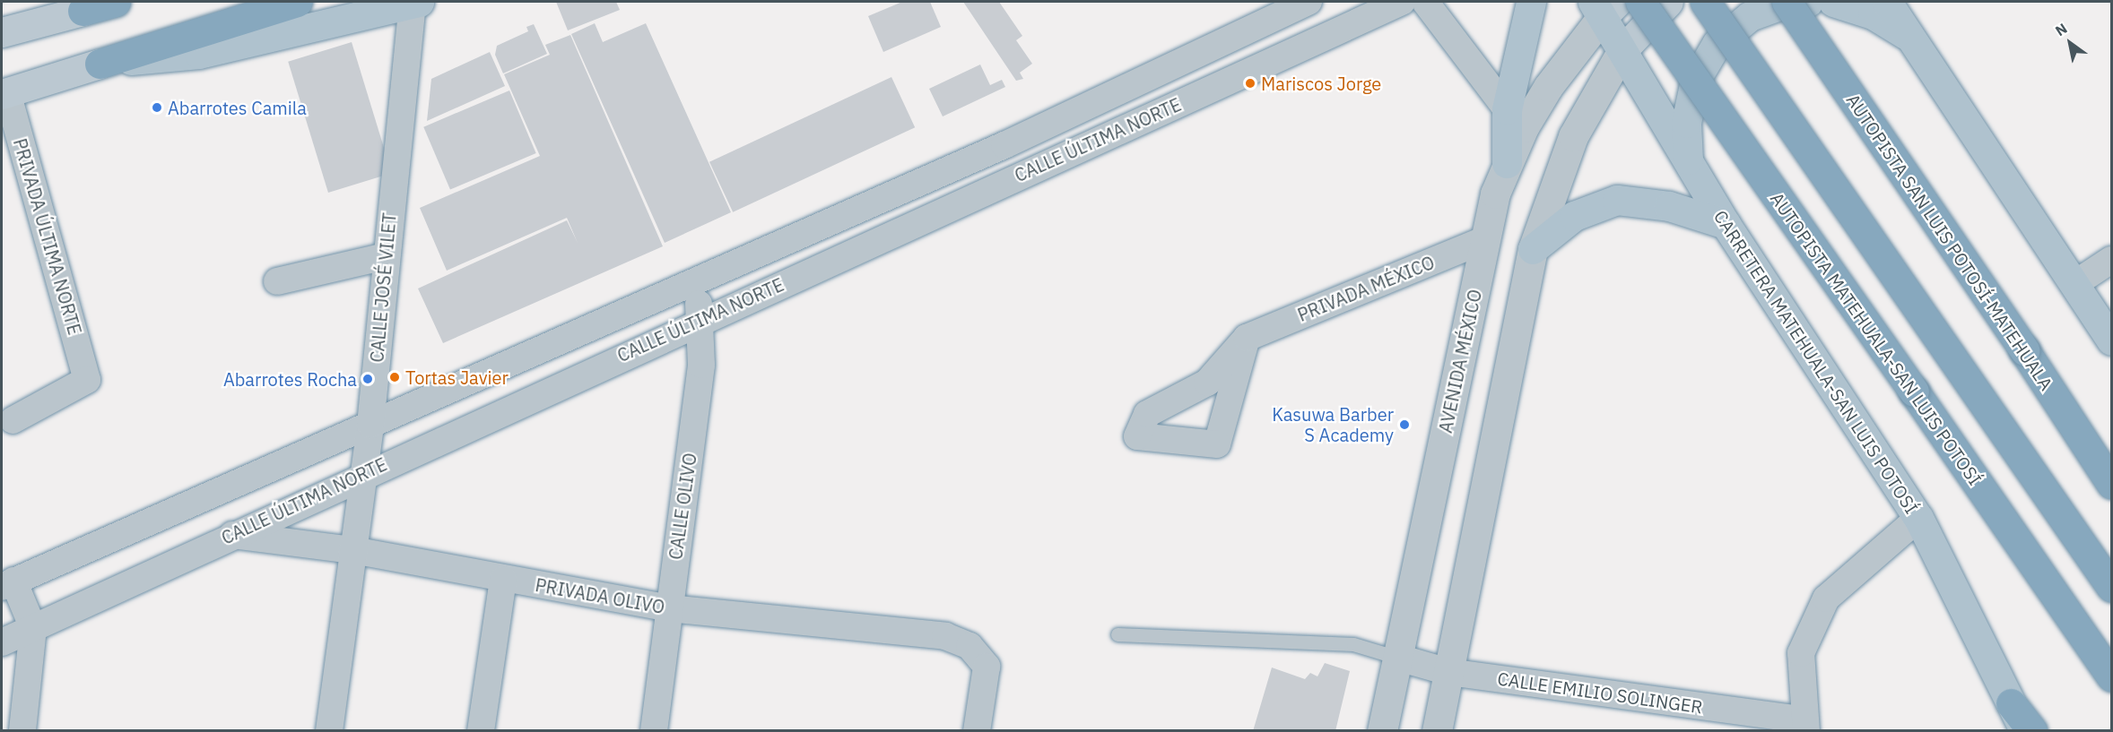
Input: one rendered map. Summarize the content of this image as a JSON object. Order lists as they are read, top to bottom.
{
  "streets": {
    "highway": ["AUTOPISTA SAN LUIS POTOSÍ-MATEHUALA", "AUTOPISTA MATEHUALA-SAN LUIS POTOSÍ"],
    "main road": ["CARRETERA MATEHUALA-SAN LUIS POTOSÍ"],
    "street": [
      "CALLE ÚLTIMA NORTE",
      "PRIVADA ÚLTIMA NORTE",
      "CALLE JOSÉ VILET",
      "PRIVADA MÉXICO",
      "AVENIDA MÉXICO",
      "CALLE OLIVO",
      "PRIVADA OLIVO",
      "CALLE EMILIO SOLINGER"
    ]
  },
  "crossings": [
    ["CALLE ÚLTIMA NORTE", "CALLE JOSÉ VILET"],
    ["CALLE ÚLTIMA NORTE", "CALLE OLIVO"],
    ["CALLE ÚLTIMA NORTE", "PRIVADA OLIVO"],
    ["CALLE JOSÉ VILET", "PRIVADA OLIVO"],
    ["PRIVADA MÉXICO", "AVENIDA MÉXICO"],
    ["AVENIDA MÉXICO", "CARRETERA MATEHUALA-SAN LUIS POTOSÍ"],
    ["AVENIDA MÉXICO", "CALLE EMILIO SOLINGER"],
    ["CALLE OLIVO", "PRIVADA OLIVO"]
  ],
  "places": [
    "Mariscos Jorge",
    "Abarrotes Camila",
    "Tortas Javier",
    "Abarrotes Rocha",
    "Kasuwa Barber S Academy"
  ],
  "north": "top left"
}
